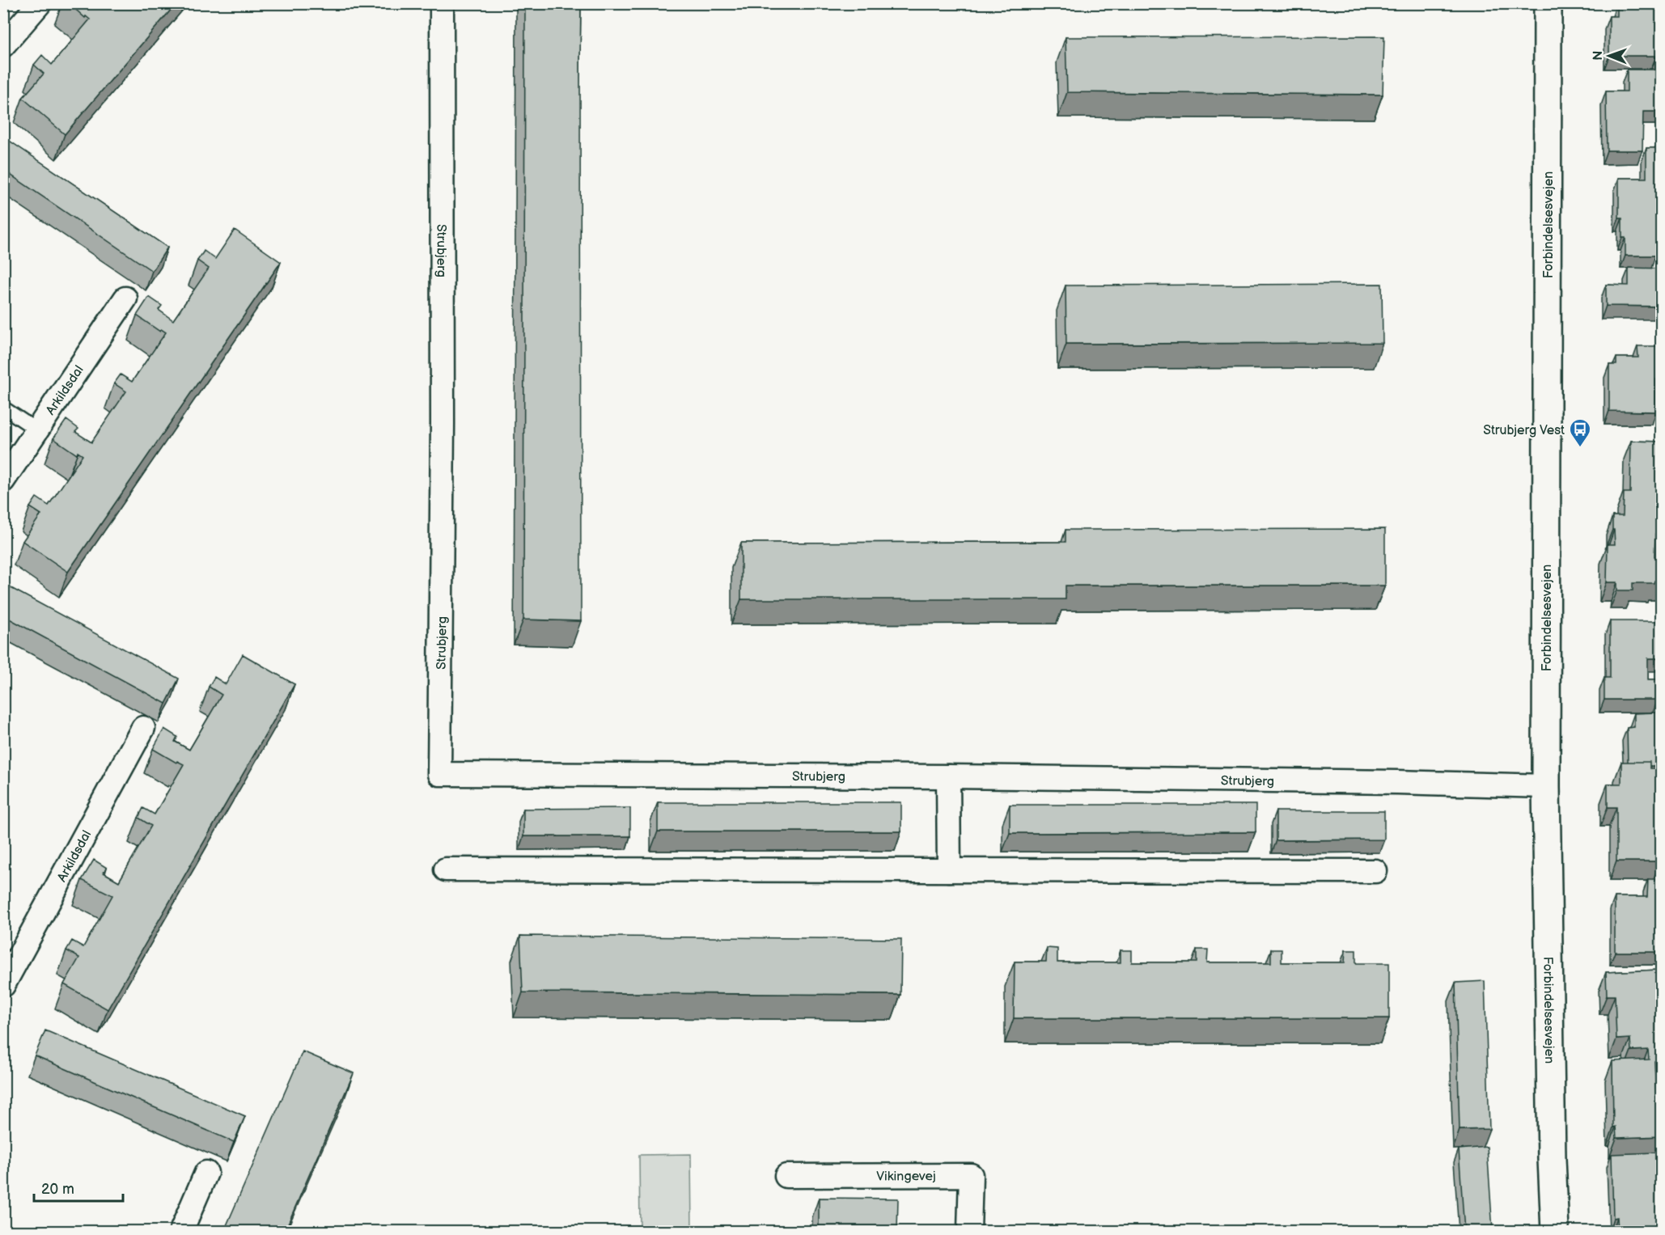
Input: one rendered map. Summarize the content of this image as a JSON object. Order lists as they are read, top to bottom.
{
  "streets": {
    "street": [
      "Forbindelsesvejen",
      "Strubjerg",
      "Arkildsdal",
      "Vikingevej"
    ]
  },
  "crossings": [
    ["Forbindelsesvejen", "Strubjerg"]
  ],
  "places": {
    "bus stop": ["Strubjerg Vest"]
  },
  "scale_bar": "20 m",
  "north": "left"
}
